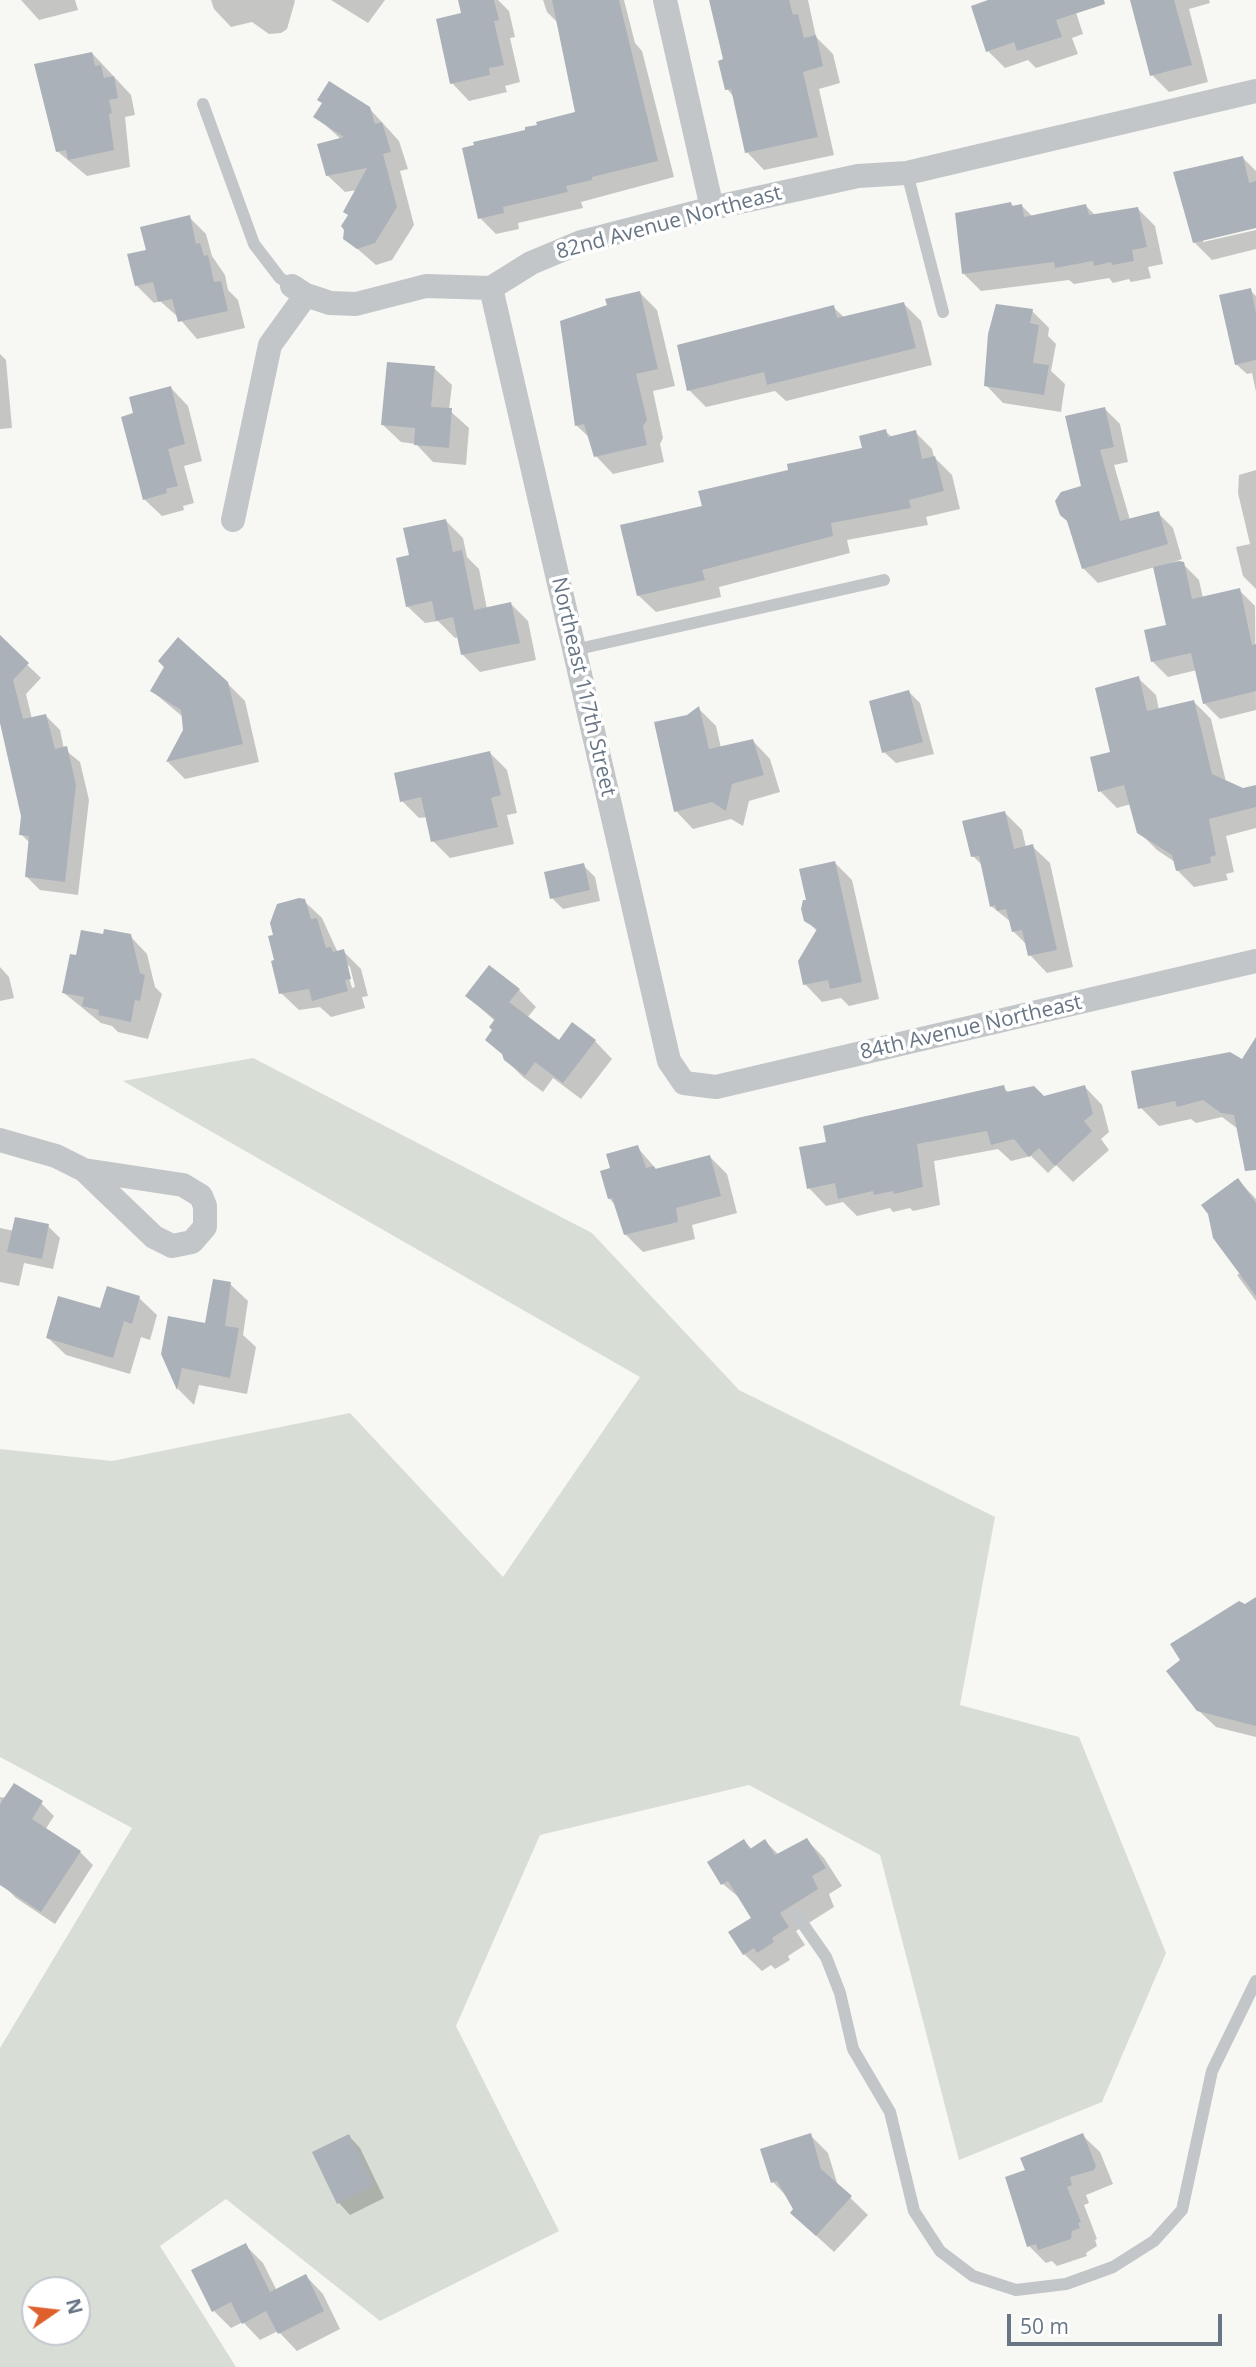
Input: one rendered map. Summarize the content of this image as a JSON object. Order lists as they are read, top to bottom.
{
  "streets": {
    "street": ["82nd Avenue Northeast", "Northeast 117th Street", "84th Avenue Northeast"]
  },
  "crossings": [
    ["82nd Avenue Northeast", "Northeast 117th Street"],
    ["Northeast 117th Street", "84th Avenue Northeast"]
  ],
  "scale_bar": "50 m",
  "north": "right"
}
